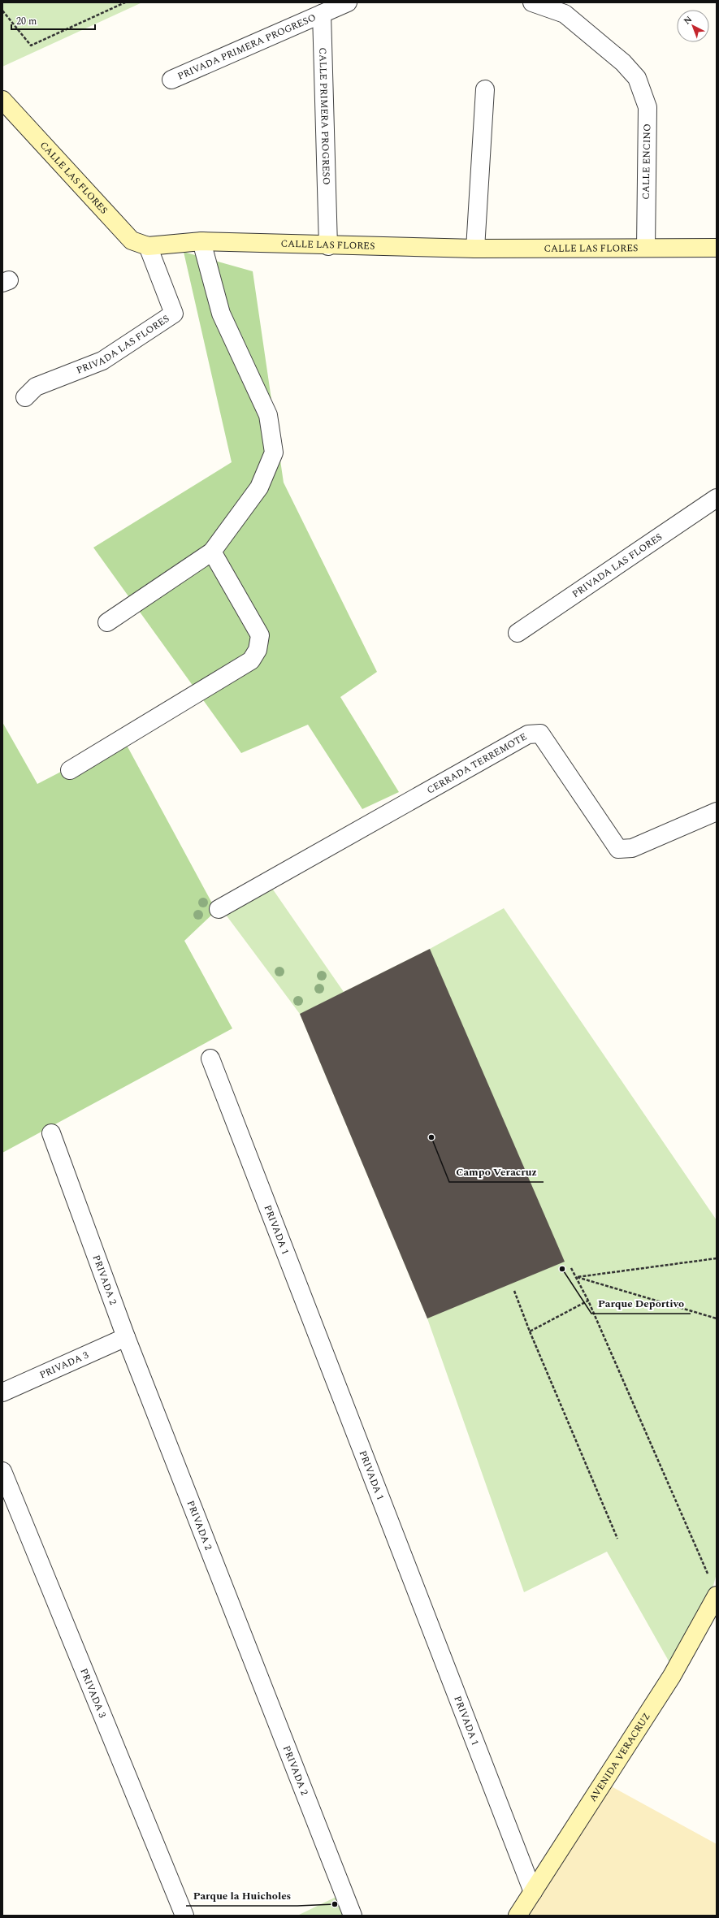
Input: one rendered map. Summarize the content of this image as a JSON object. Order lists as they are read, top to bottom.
{
  "streets": {
    "street": [
      "PRIVADA PRIMERA PROGRESO",
      "CALLE PRIMERA PROGRESO",
      "CALLE ENCINO",
      "CALLE LAS FLORES",
      "PRIVADA LAS FLORES",
      "CERRADA TERREMOTE",
      "PRIVADA 1",
      "PRIVADA 2",
      "PRIVADA 3",
      "AVENIDA VERACRUZ"
    ]
  },
  "crossings": [
    ["PRIVADA PRIMERA PROGRESO", "CALLE PRIMERA PROGRESO"],
    ["CALLE PRIMERA PROGRESO", "CALLE LAS FLORES"],
    ["CALLE ENCINO", "CALLE LAS FLORES"],
    ["CALLE LAS FLORES", "PRIVADA LAS FLORES"],
    ["PRIVADA 1", "AVENIDA VERACRUZ"],
    ["PRIVADA 2", "PRIVADA 3"]
  ],
  "places": ["Campo Veracruz", "Parque Deportivo", "Parque la Huicholes"],
  "scale_bar": "20 m",
  "north": "top left"
}
